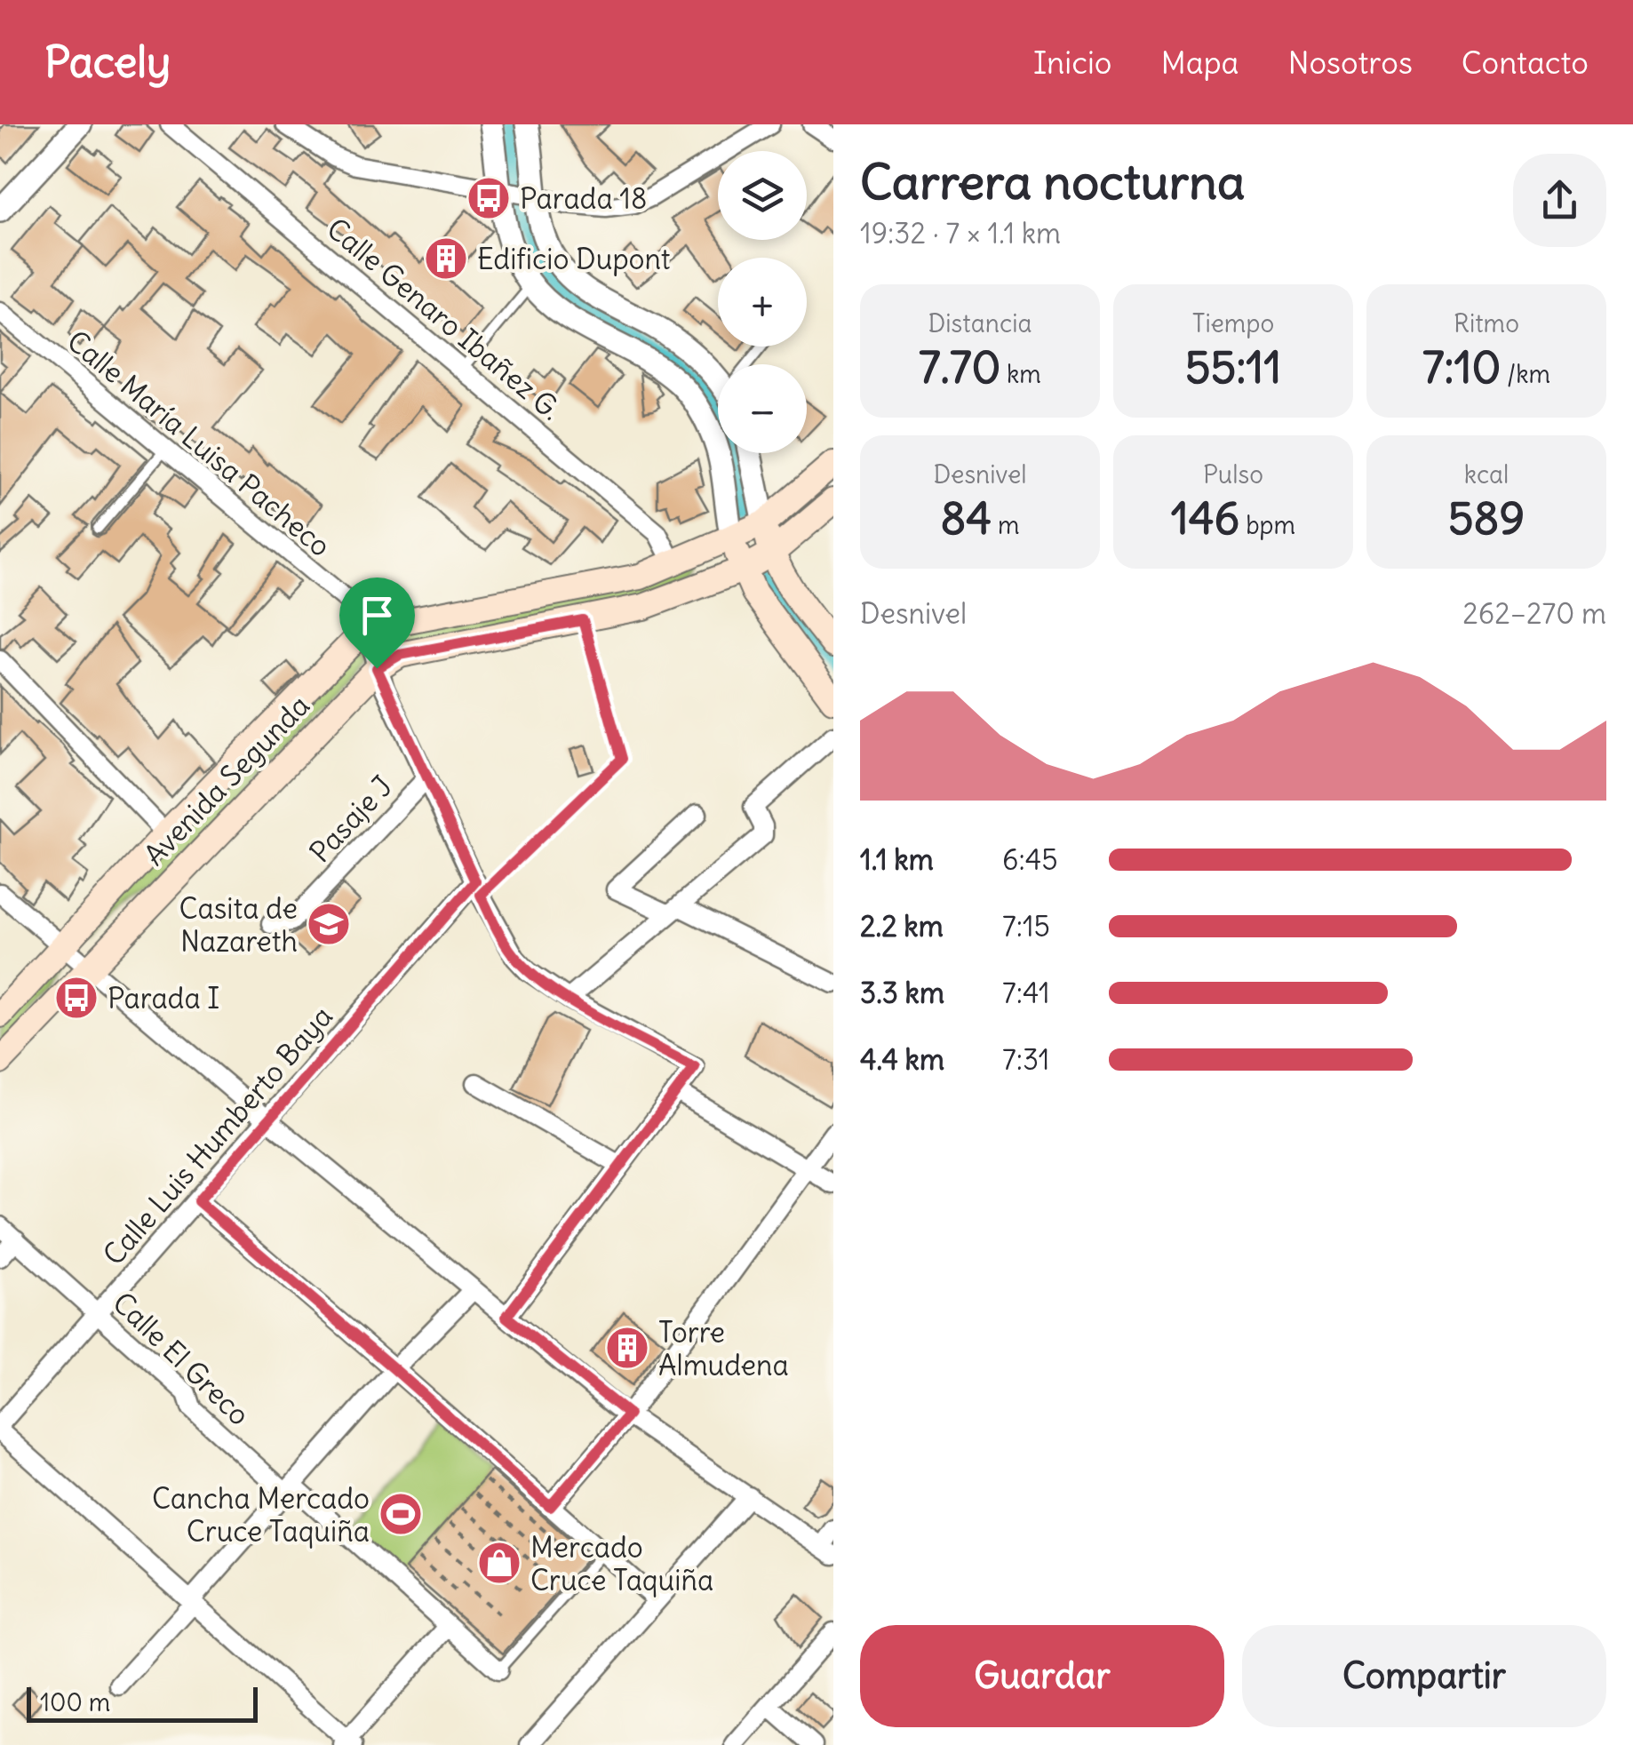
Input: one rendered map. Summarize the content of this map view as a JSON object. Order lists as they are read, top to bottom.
{
  "streets": {
    "main road": ["Avenida Segunda"],
    "street": [
      "Calle Genaro Ibañez G.",
      "Calle María Luisa Pacheco",
      "Pasaje J",
      "Calle Luis Humberto Baya",
      "Calle El Greco"
    ]
  },
  "crossings": [
    ["Calle Genaro Ibañez G.", "Avenida Segunda"],
    ["Calle María Luisa Pacheco", "Avenida Segunda"],
    ["Calle María Luisa Pacheco", "Pasaje J"],
    ["Calle María Luisa Pacheco", "Calle Luis Humberto Baya"],
    ["Avenida Segunda", "Calle Luis Humberto Baya"],
    ["Calle Luis Humberto Baya", "Calle El Greco"]
  ],
  "places": {
    "bus stop": ["Parada 18", "Parada I"],
    "building": ["Edificio Dupont", "Torre Almudena"],
    "school or university": ["Casita de Nazareth"],
    "sports": ["Cancha Mercado Cruce Taquiña"],
    "shop": ["Mercado Cruce Taquiña"]
  },
  "scale_bar": "100 m",
  "page": {
    "header": "Pacely",
    "nav": [
      "Inicio",
      "Mapa",
      "Nosotros",
      "Contacto"
    ],
    "heading": ["Carrera nocturna", "19:32 · 7 × 1.1 km"],
    "map_buttons": ["+", "−"],
    "stats": [
      ["Distancia", "7.70 km"],
      ["Tiempo", "55:11"],
      ["Ritmo", "7:10 /km"],
      ["Desnivel", "84 m"],
      ["Pulso", "146 bpm"],
      ["kcal", "589"]
    ],
    "chart": ["Desnivel", "262–270 m"],
    "list": [
      {
        "name": "1.1 km",
        "note": "6:45"
      },
      {
        "name": "2.2 km",
        "note": "7:15"
      },
      {
        "name": "3.3 km",
        "note": "7:41"
      },
      {
        "name": "4.4 km",
        "note": "7:31"
      }
    ],
    "buttons": ["Guardar", "Compartir"],
    "scale": "100 m"
  }
}
